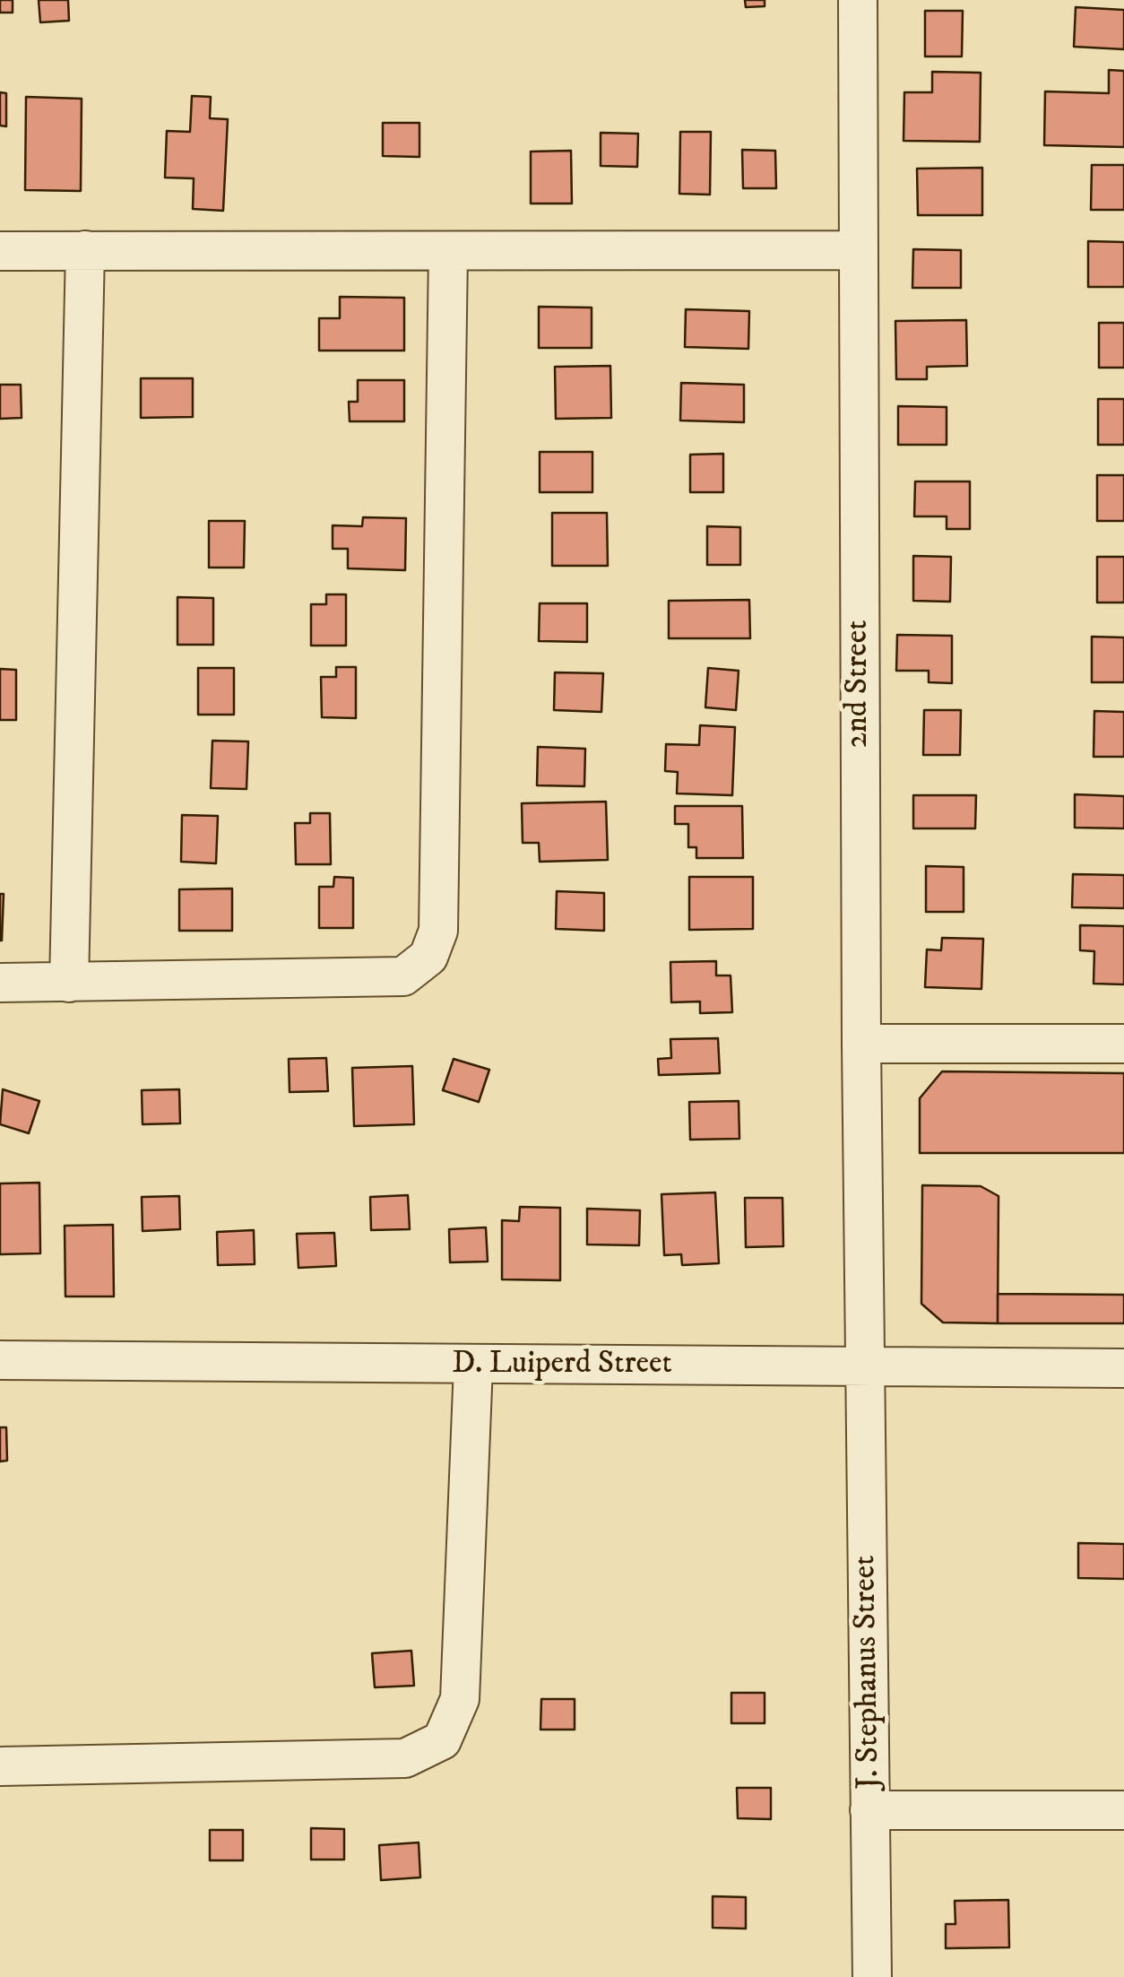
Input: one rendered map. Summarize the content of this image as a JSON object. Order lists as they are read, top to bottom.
{
  "streets": {
    "street": ["2nd Street", "D. Luiperd Street", "J. Stephanus Street"]
  },
  "crossings": [
    ["2nd Street", "D. Luiperd Street"],
    ["2nd Street", "J. Stephanus Street"],
    ["D. Luiperd Street", "J. Stephanus Street"]
  ]
}
